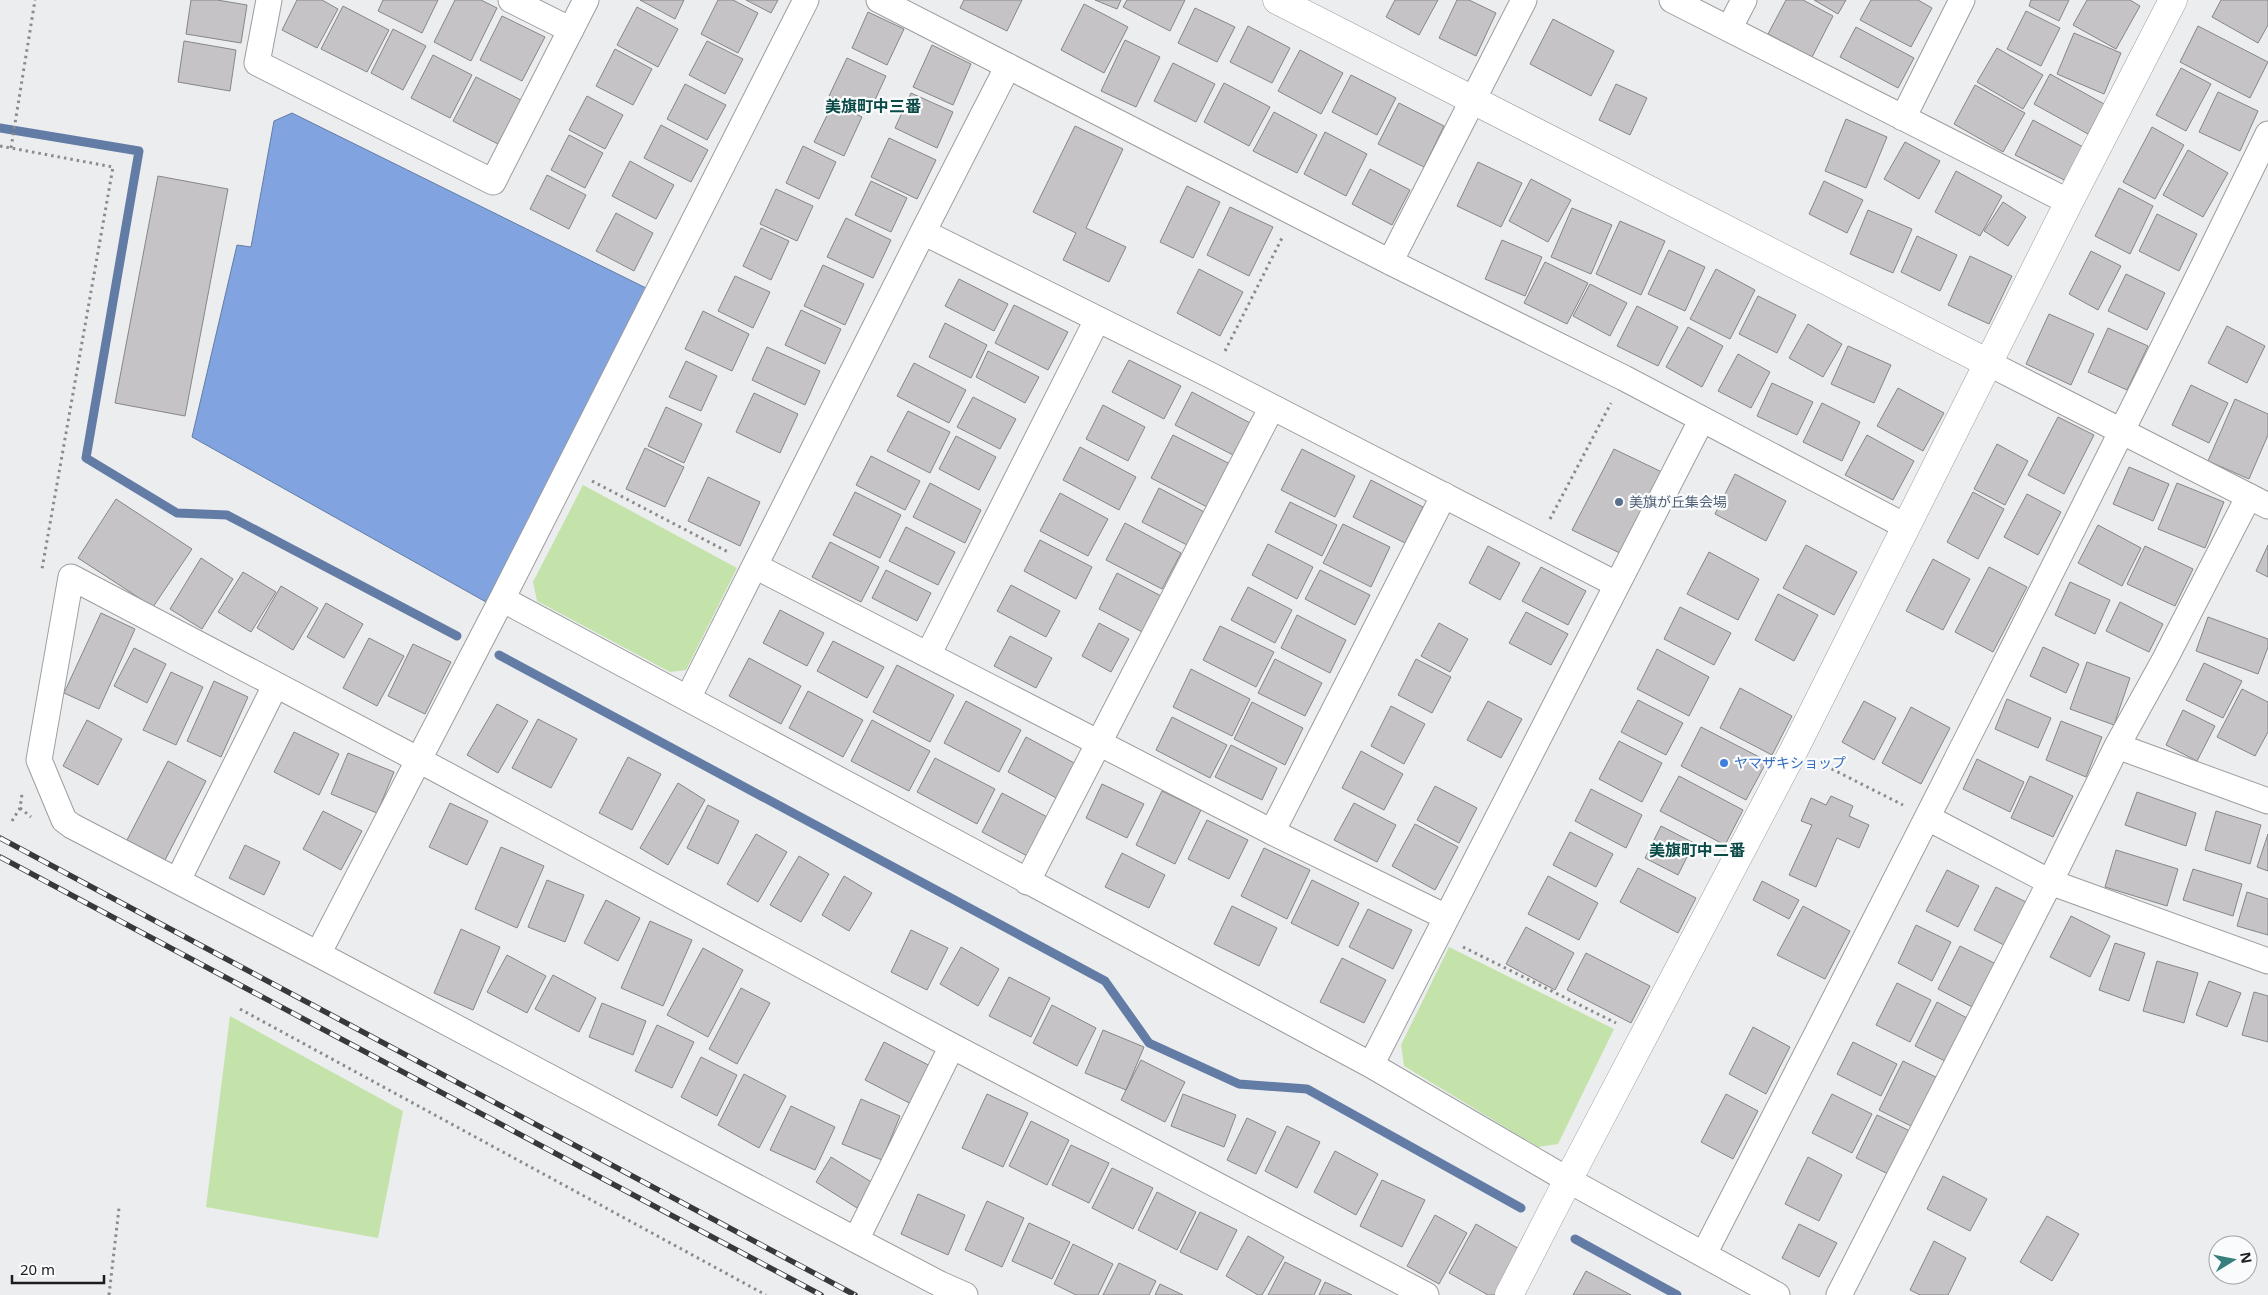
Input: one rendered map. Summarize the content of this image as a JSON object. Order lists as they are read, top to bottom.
{
  "districts": ["美旗町中三番", "美旗町中二番"],
  "places": ["美旗が丘集会場", "ヤマザキショップ"],
  "scale_bar": "20 m",
  "north": "right"
}
